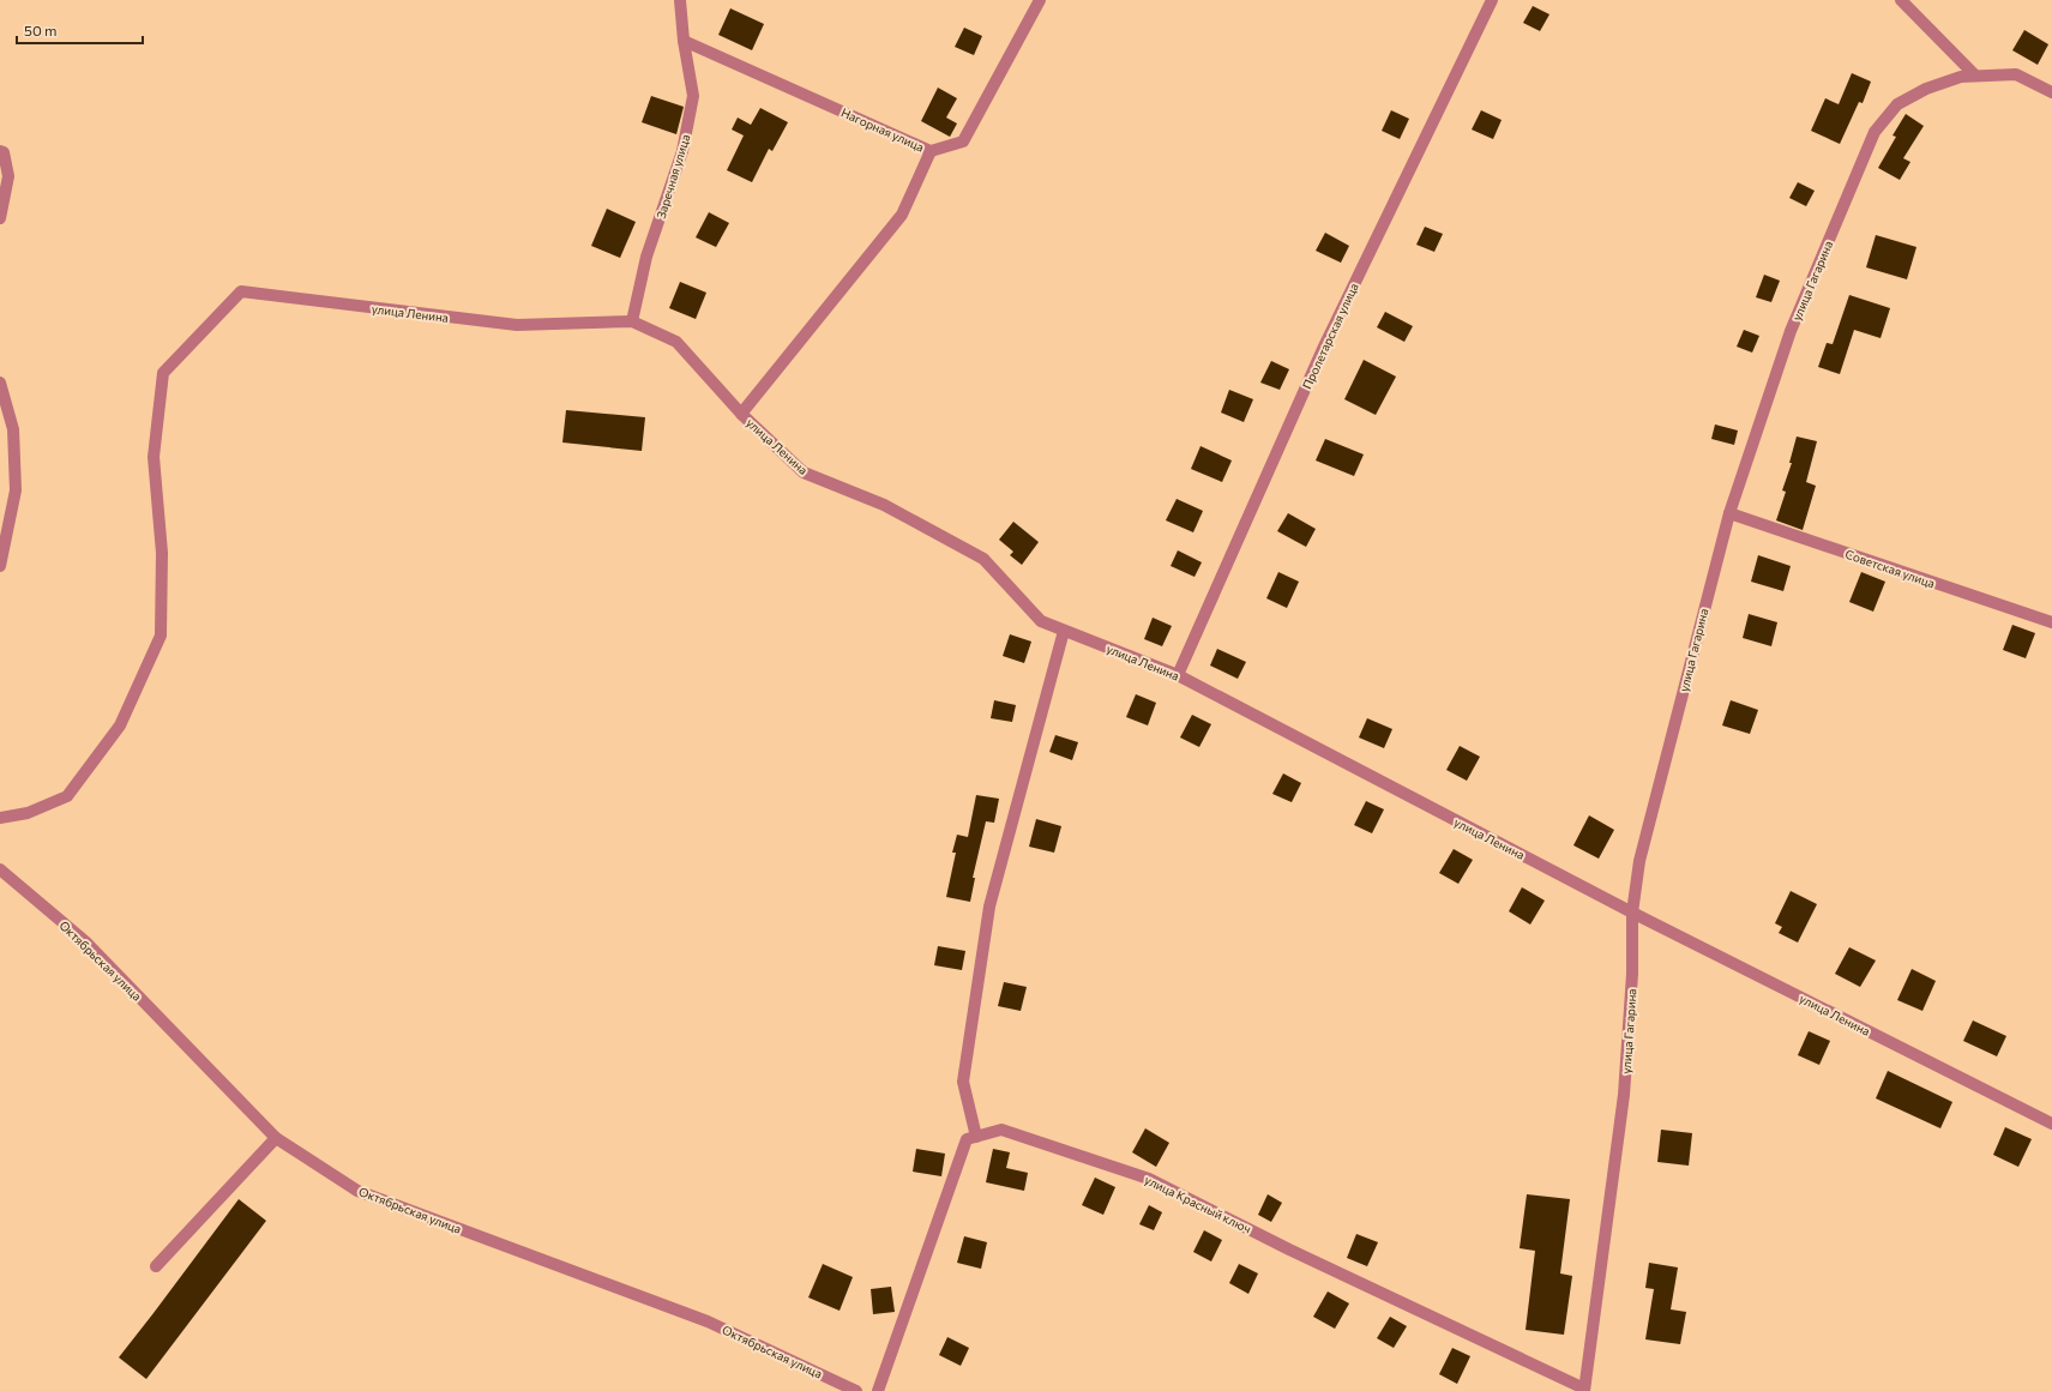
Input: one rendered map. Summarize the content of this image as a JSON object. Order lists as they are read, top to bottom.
{
  "streets": {
    "street": [
      "Нагорная улица",
      "Заречная улица",
      "улица Гагарина",
      "улица Ленина",
      "Пролетарская улица",
      "Советская улица",
      "Октябрьская улица",
      "улица Красный ключ"
    ]
  },
  "crossings": [
    ["Нагорная улица", "Заречная улица"],
    ["Заречная улица", "улица Ленина"],
    ["улица Гагарина", "улица Ленина"],
    ["улица Гагарина", "Советская улица"],
    ["улица Гагарина", "улица Красный ключ"],
    ["улица Ленина", "Пролетарская улица"]
  ],
  "scale_bar": "50 m"
}
